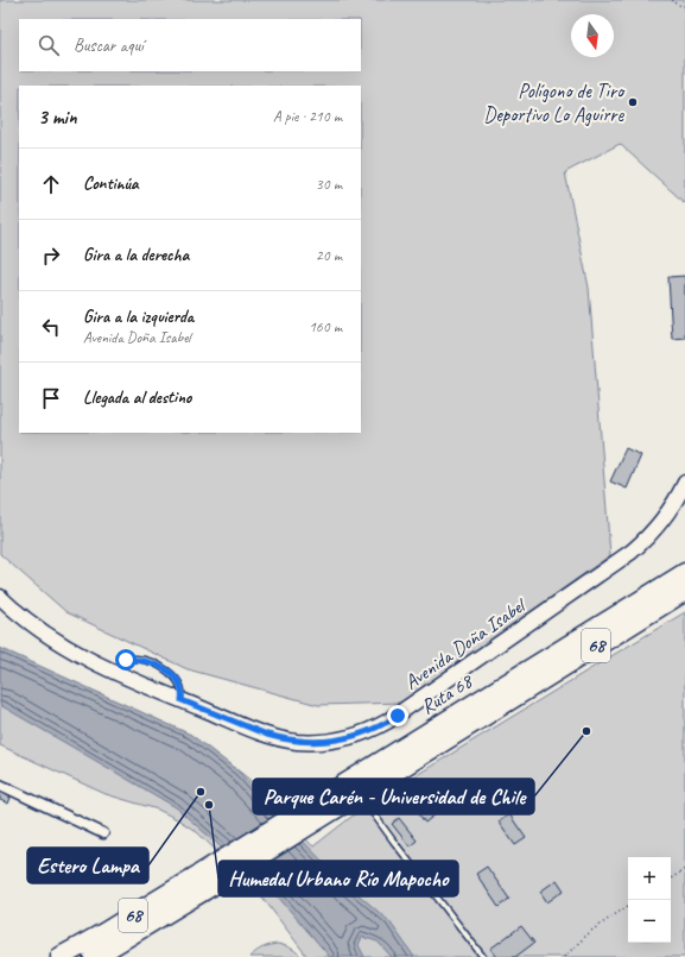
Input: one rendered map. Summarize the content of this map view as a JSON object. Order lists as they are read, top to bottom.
{
  "streets": {
    "highway": ["68", "Ruta 68"],
    "street": ["Avenida Doña Isabel"]
  },
  "places": [
    "Polígono de Tiro Deportivo Lo Aguirre",
    "Parque Carén - Universidad de Chile",
    "Estero Lampa",
    "Humedal Urbano Río Mapocho"
  ],
  "north": "bottom",
  "page": {
    "search": "Buscar aquí",
    "heading": ["3 min", "A pie · 210 m"],
    "list": [
      ["Continúa", "30 m"],
      ["Gira a la derecha", "20 m"],
      ["Gira a la izquierda", "Avenida Doña Isabel", "160 m"],
      "Llegada al destino"
    ],
    "map_buttons": ["+", "−"]
  }
}
